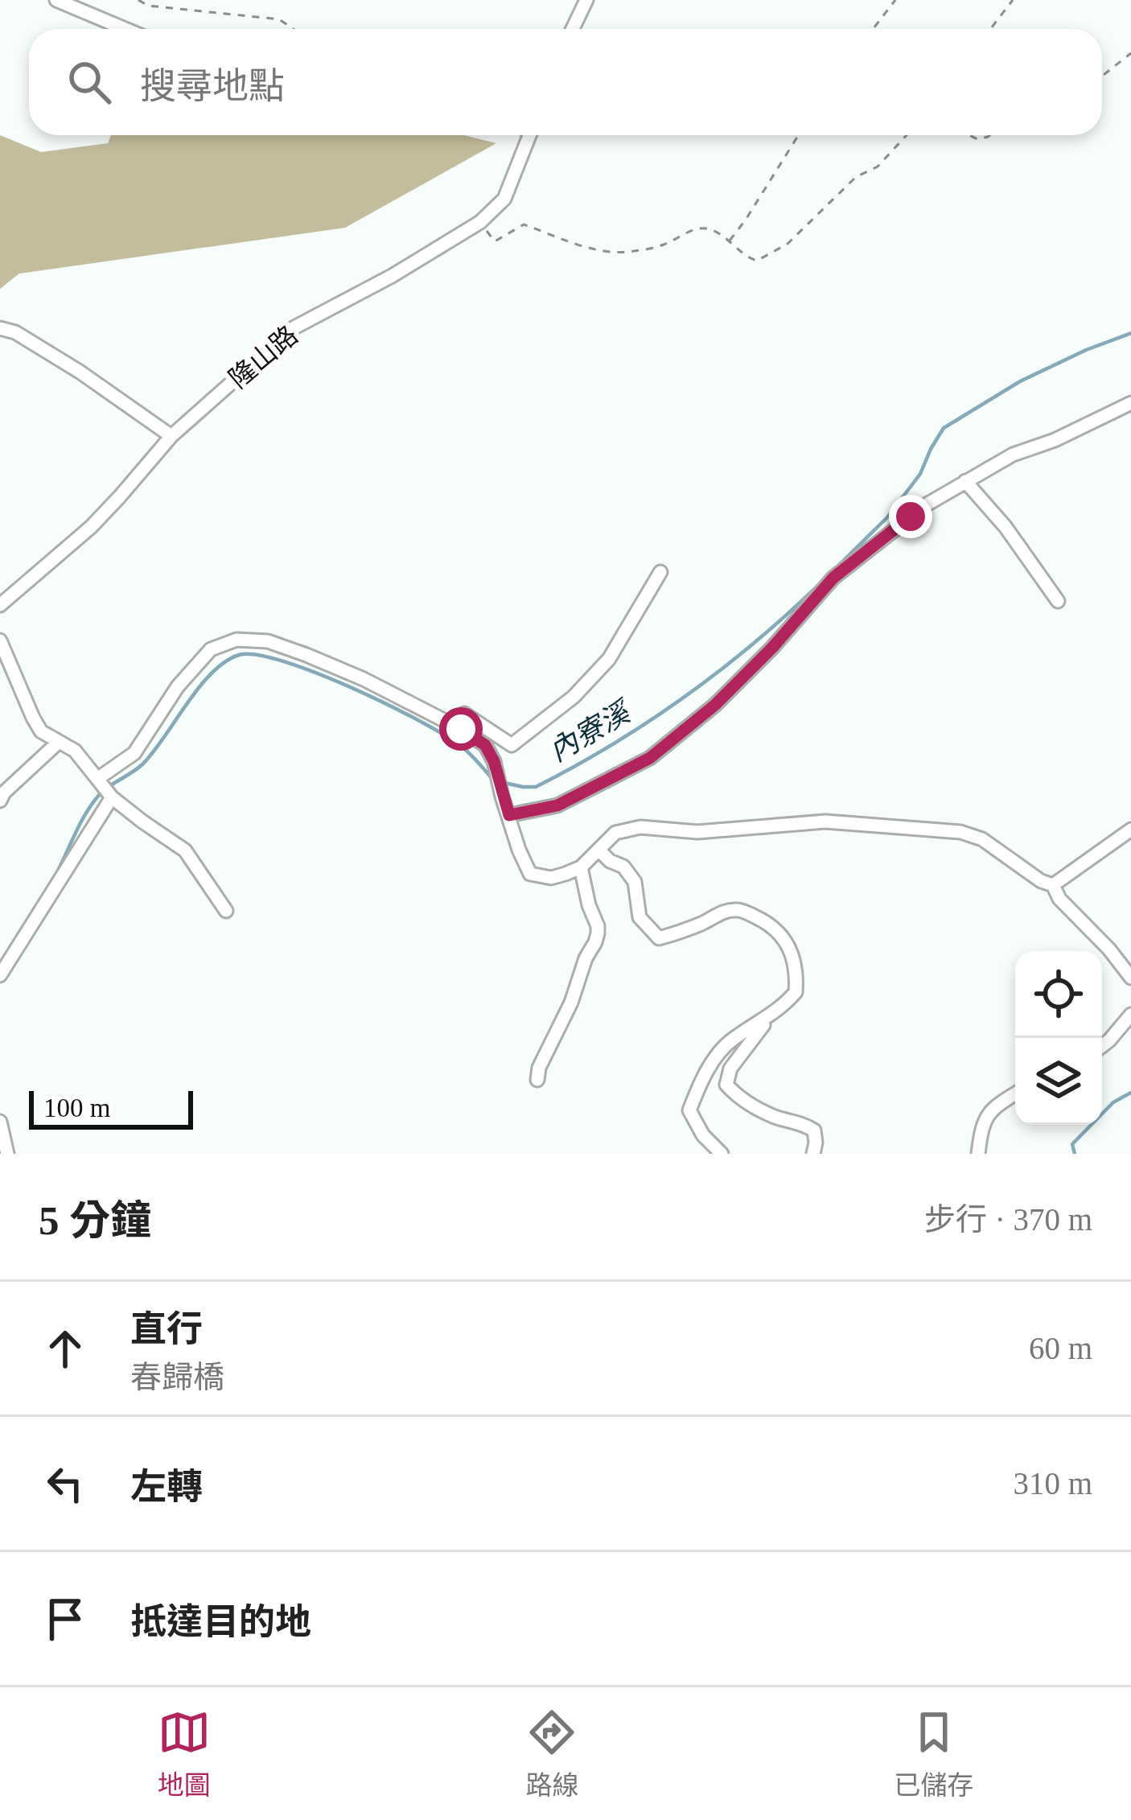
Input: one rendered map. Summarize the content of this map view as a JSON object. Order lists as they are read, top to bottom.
{
  "streets": {
    "street": ["隆山路"]
  },
  "water": ["內寮溪"],
  "scale_bar": "100 m",
  "page": {
    "search": "搜尋地點",
    "scale": "100 m",
    "heading": ["5 分鐘", "步行 · 370 m"],
    "list": [
      ["直行", "春歸橋", "60 m"],
      ["左轉", "310 m"],
      "抵達目的地"
    ],
    "nav": ["地圖", "路線", "已儲存"]
  }
}
